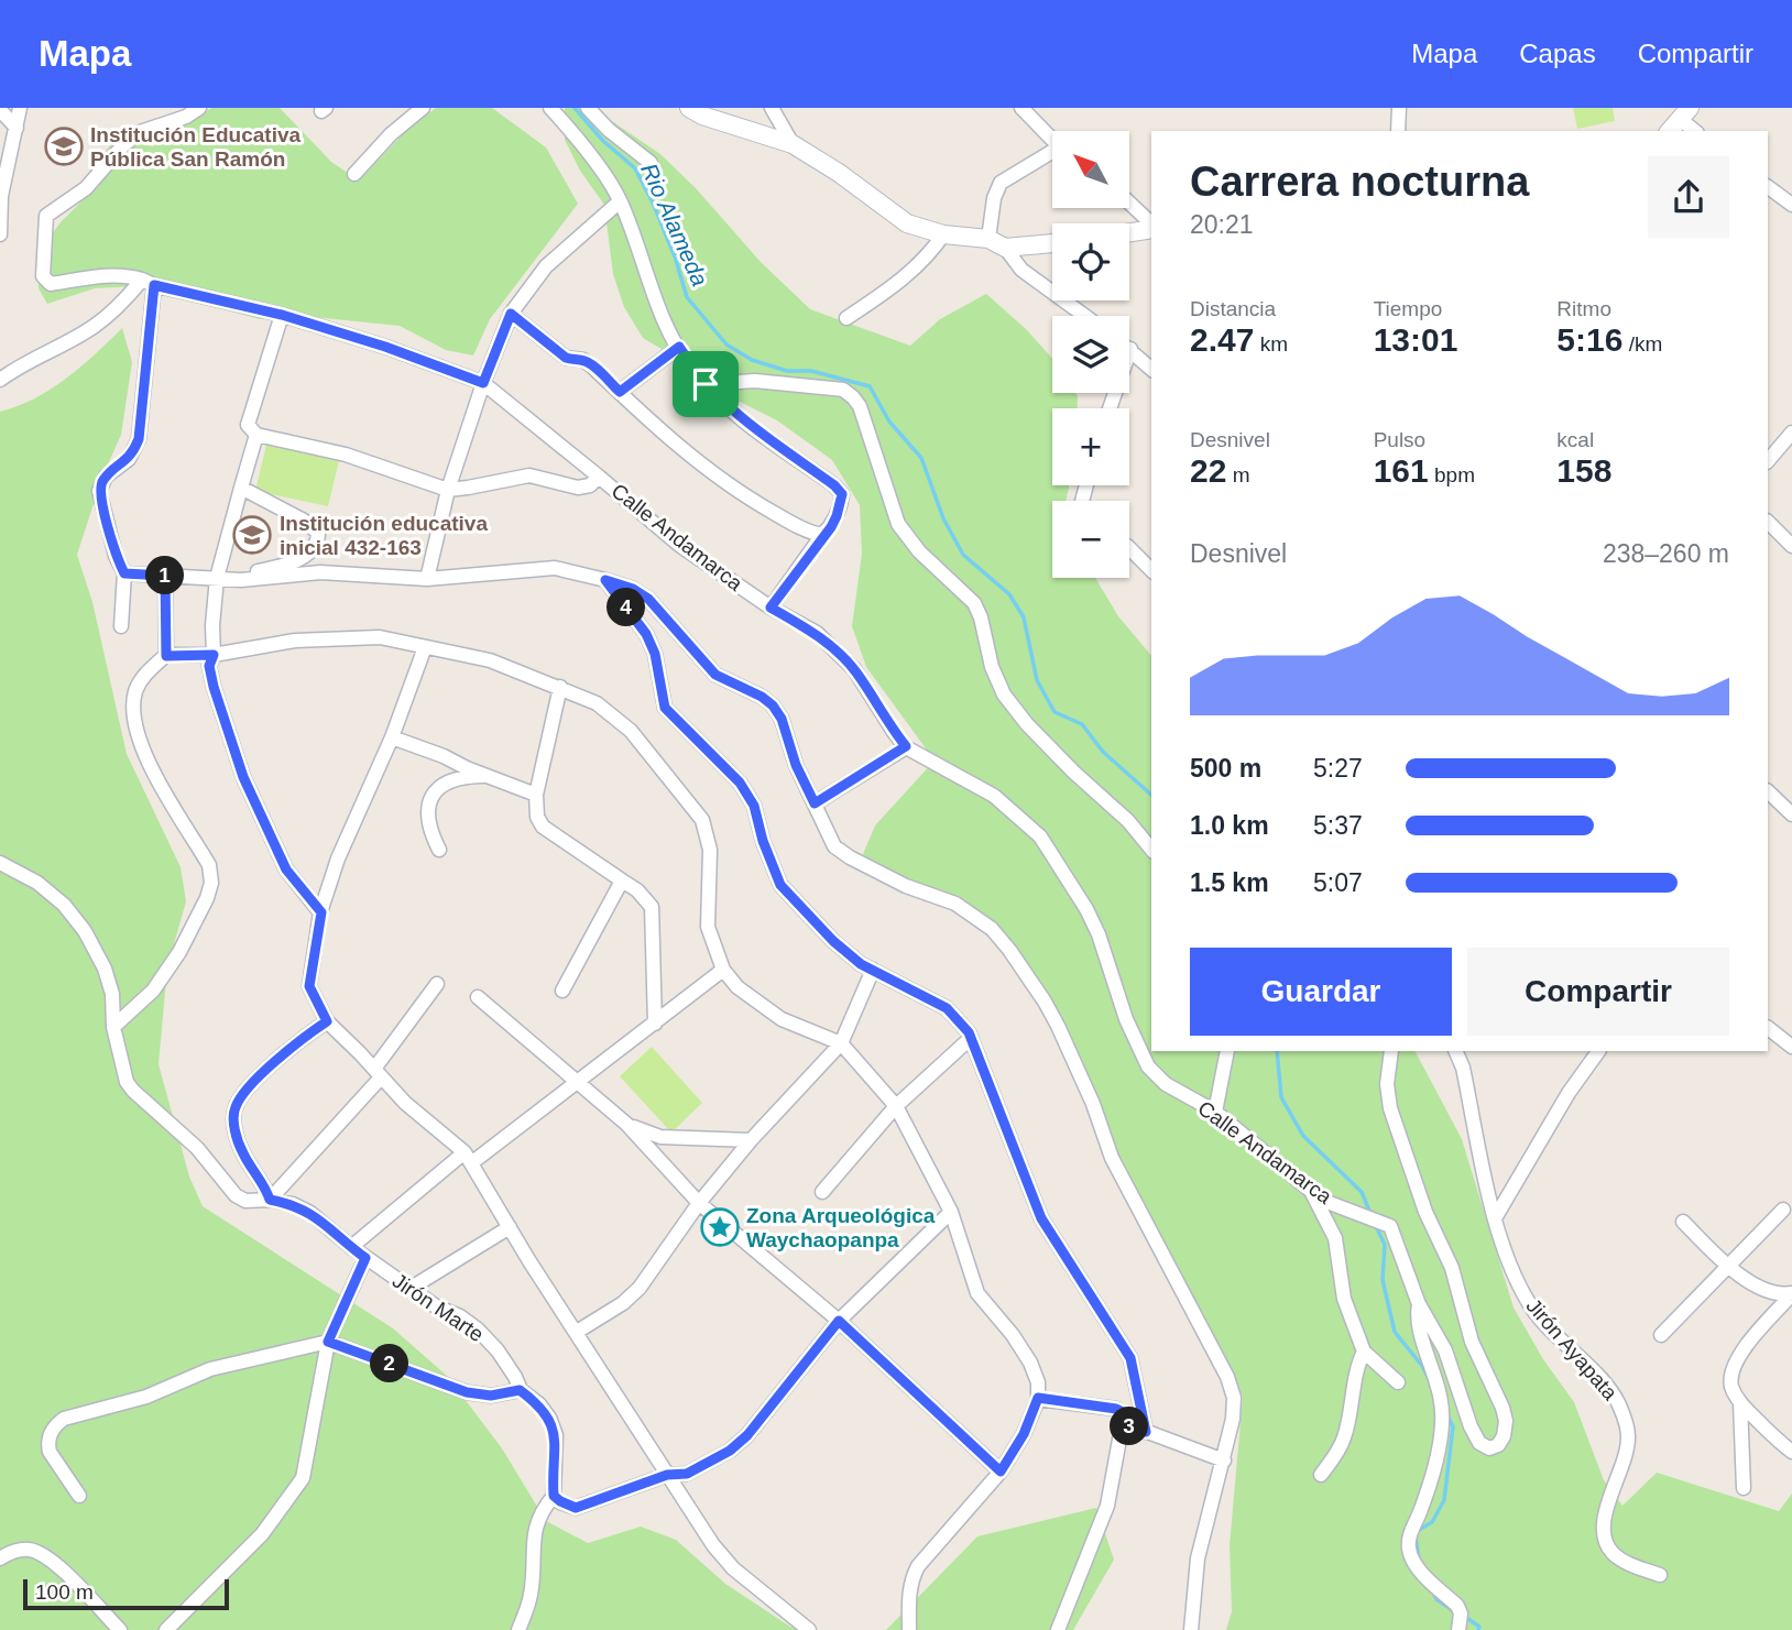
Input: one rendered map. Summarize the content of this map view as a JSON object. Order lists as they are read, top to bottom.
{
  "streets": {
    "street": ["Calle Andamarca", "Jirón Marte", "Jirón Ayapata"]
  },
  "water": ["Rio Alameda"],
  "places": {
    "school or university": ["Institución Educativa Pública San Ramón", "Institución educativa inicial 432-163"],
    "place": ["Zona Arqueológica Waychaopanpa"]
  },
  "scale_bar": "100 m",
  "north": "top left",
  "page": {
    "header": "Mapa",
    "nav": ["Mapa", "Capas", "Compartir"],
    "map_buttons": ["+", "−"],
    "heading": ["Carrera nocturna", "20:21"],
    "stats": [
      ["Distancia", "2.47 km"],
      ["Tiempo", "13:01"],
      ["Ritmo", "5:16 /km"],
      ["Desnivel", "22 m"],
      ["Pulso", "161 bpm"],
      ["kcal", "158"]
    ],
    "chart": ["Desnivel", "238–260 m"],
    "pins": [
      "1",
      "4",
      "2",
      "3"
    ],
    "list": [
      {
        "name": "500 m",
        "note": "5:27"
      },
      {
        "name": "1.0 km",
        "note": "5:37"
      },
      {
        "name": "1.5 km",
        "note": "5:07"
      }
    ],
    "buttons": ["Guardar", "Compartir"],
    "scale": "100 m"
  }
}
